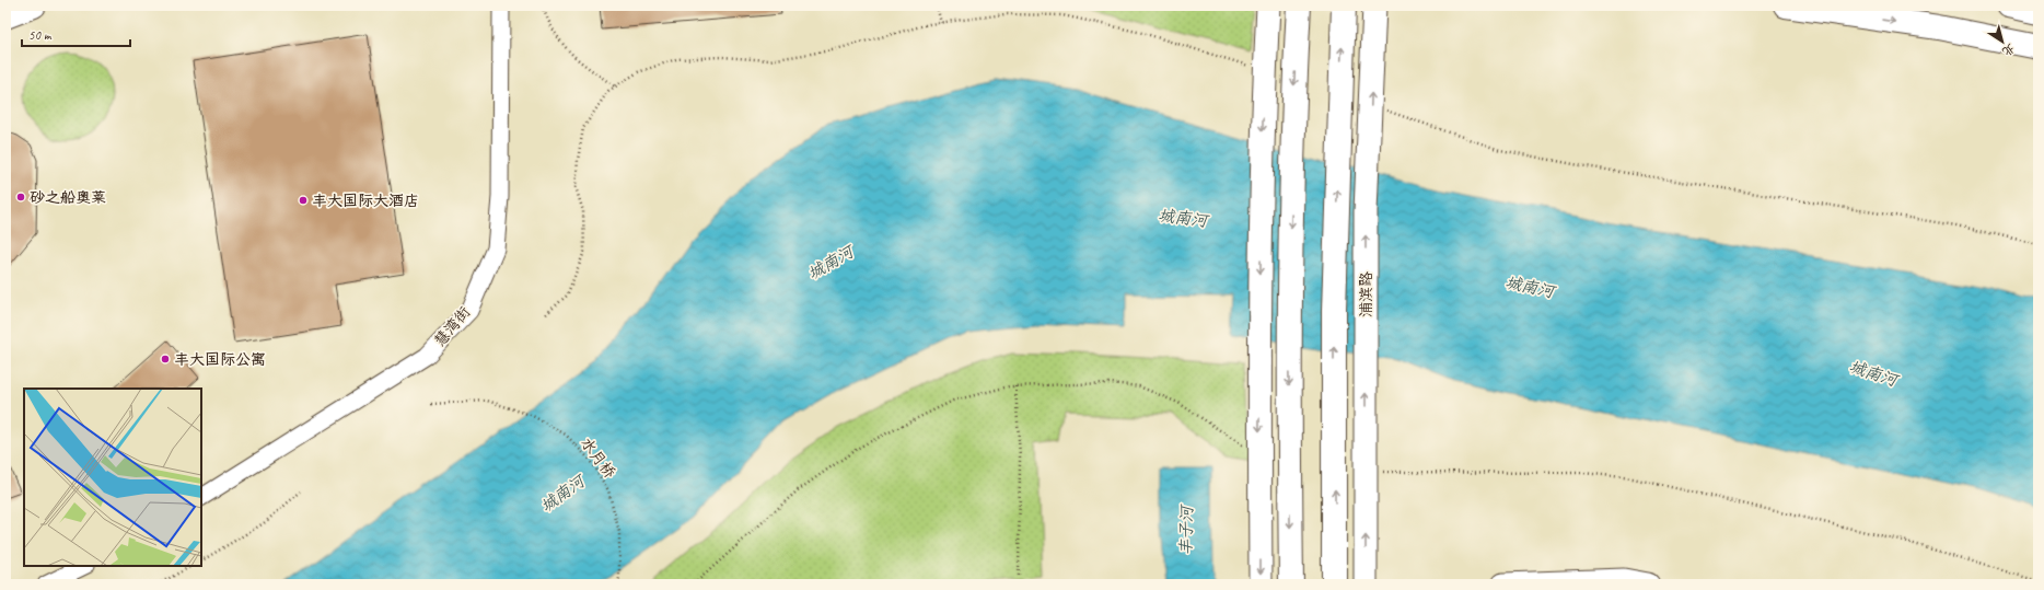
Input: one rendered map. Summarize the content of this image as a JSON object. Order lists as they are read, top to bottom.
{
  "streets": {
    "main road": ["浦滨路"],
    "street": ["慧湾街"],
    "path": ["水月桥"]
  },
  "water": ["城南河", "丰子河"],
  "places": ["砂之船奥莱", "丰大国际大酒店", "丰大国际公寓"],
  "scale_bar": "50 m",
  "north": "bottom right"
}
